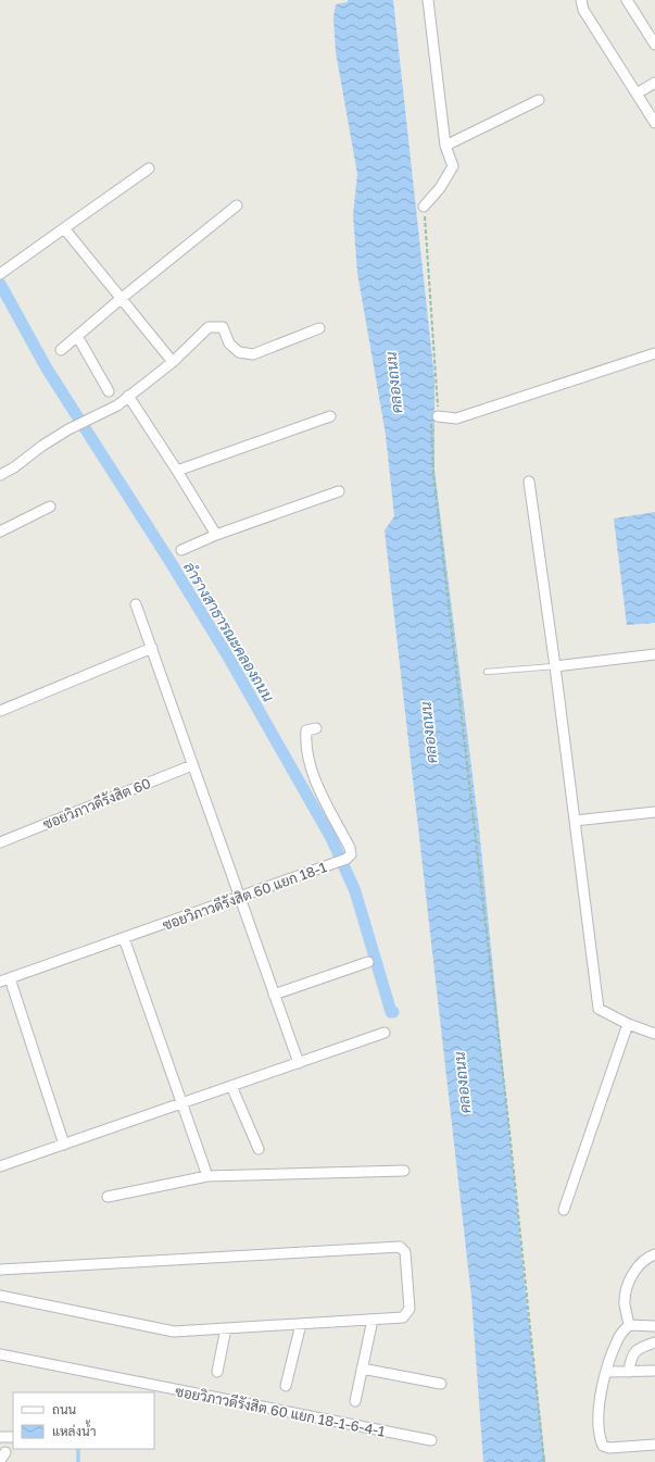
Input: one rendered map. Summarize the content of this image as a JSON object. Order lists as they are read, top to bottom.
{
  "streets": {
    "street": ["ซอยวิภาวดีรังสิต 60", "ซอยวิภาวดีรังสิต 60 แยก 18-1", "ซอยวิภาวดีรังสิต 60 แยก 18-1-6-4-1"]
  },
  "water": ["คลองถนน", "ลำรางสาธารณะคลองถนน"],
  "legend": ["ถนน", "แหล่งน้ำ"]
}
